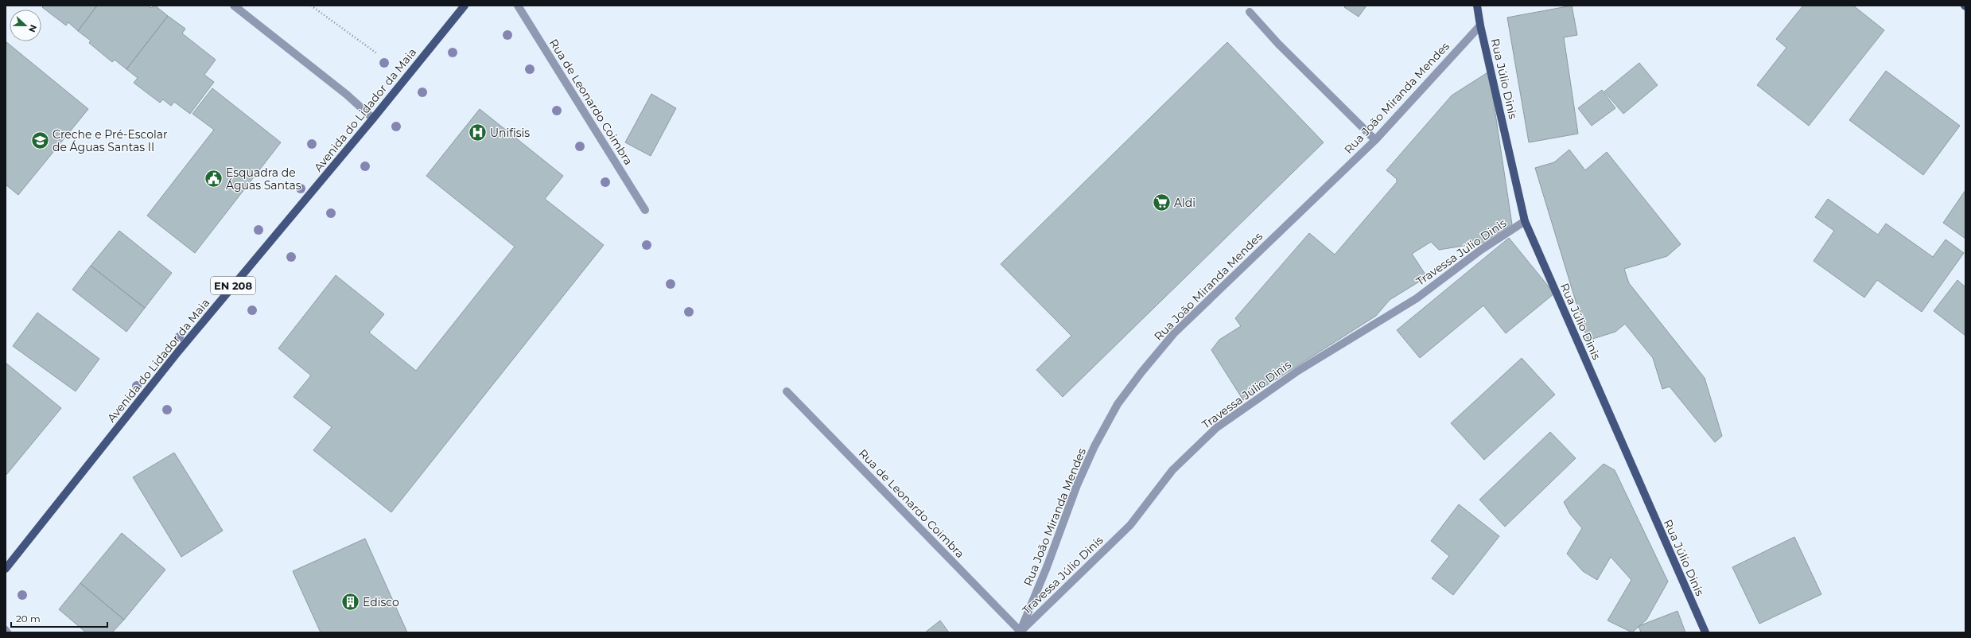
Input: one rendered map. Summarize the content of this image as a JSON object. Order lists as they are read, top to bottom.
{
  "streets": {
    "main road": ["Rua Júlio Dinis", "Avenida do Lidador da Maia", "EN 208"],
    "street": ["Rua João Miranda Mendes", "Rua de Leonardo Coimbra", "Travessa Júlio Dinis"]
  },
  "crossings": [
    ["Rua Júlio Dinis", "Rua João Miranda Mendes"],
    ["Rua Júlio Dinis", "Travessa Júlio Dinis"],
    ["Rua João Miranda Mendes", "Rua de Leonardo Coimbra"],
    ["Rua João Miranda Mendes", "Travessa Júlio Dinis"],
    ["Rua de Leonardo Coimbra", "Travessa Júlio Dinis"]
  ],
  "places": {
    "hospital": ["Unifisis"],
    "school or university": ["Creche e Pré-Escolar de Águas Santas II"],
    "public building": ["Esquadra de Águas Santas"],
    "supermarket": ["Aldi"],
    "building": ["Edisco"]
  },
  "scale_bar": "20 m",
  "north": "right"
}
